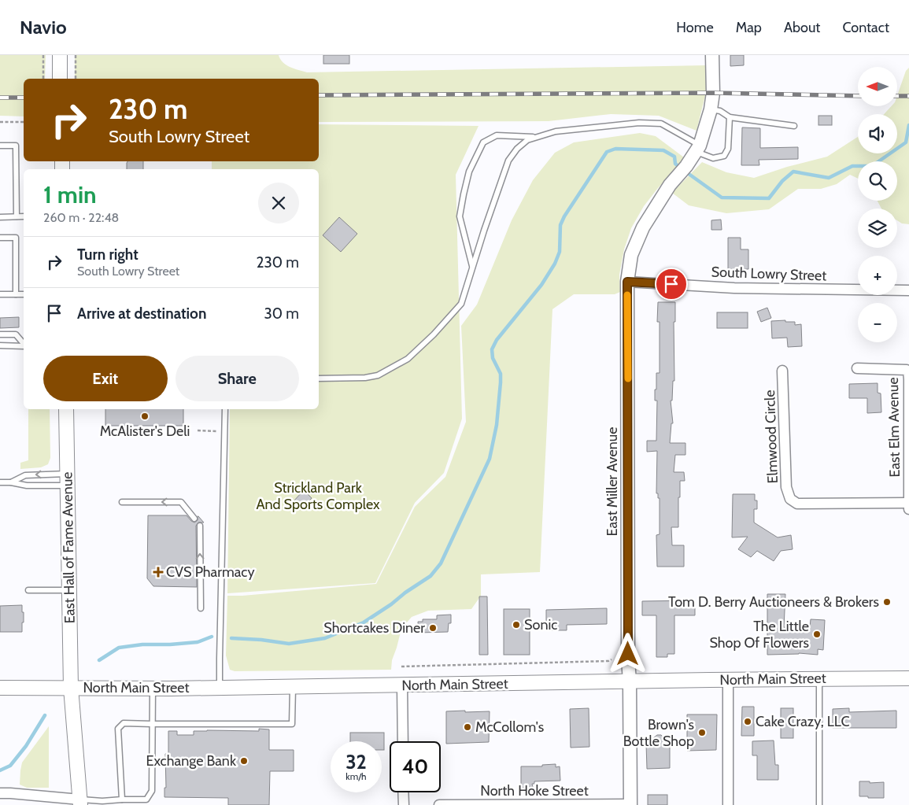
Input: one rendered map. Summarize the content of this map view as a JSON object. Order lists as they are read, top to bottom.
{
  "streets": {
    "main road": ["East Hall of Fame Avenue", "North Main Street"],
    "street": [
      "South Lowry Street",
      "East Elm Avenue",
      "Elmwood Circle",
      "East Miller Avenue",
      "North Hoke Street"
    ]
  },
  "crossings": [
    ["South Lowry Street", "East Miller Avenue"],
    ["East Elm Avenue", "Elmwood Circle"],
    ["East Miller Avenue", "North Main Street"],
    ["East Miller Avenue", "North Hoke Street"],
    ["East Hall of Fame Avenue", "North Main Street"]
  ],
  "parks": ["Strickland Park And Sports Complex"],
  "places": {
    "other": [
      "McAlister's Deli",
      "Tom D. Berry Auctioneers & Brokers",
      "Sonic",
      "Shortcakes Diner",
      "The Little Shop Of Flowers",
      "Cake Crazy, LLC",
      "McCollom's",
      "Brown's Bottle Shop",
      "Exchange Bank"
    ],
    "health": ["CVS Pharmacy"]
  },
  "north": "left",
  "page": {
    "header": "Navio",
    "nav": [
      "Home",
      "Map",
      "About",
      "Contact"
    ],
    "map_buttons": ["+", "−"],
    "turn": ["230 m", "South Lowry Street"],
    "heading": ["1 min", "260 m · 22:48"],
    "list": [
      {
        "name": "Turn right",
        "note": "South Lowry Street",
        "value": "230 m"
      },
      {
        "name": "Arrive at destination",
        "value": "30 m"
      }
    ],
    "buttons": ["Exit", "Share"],
    "speed": "32 km/h",
    "limit": "40"
  }
}
